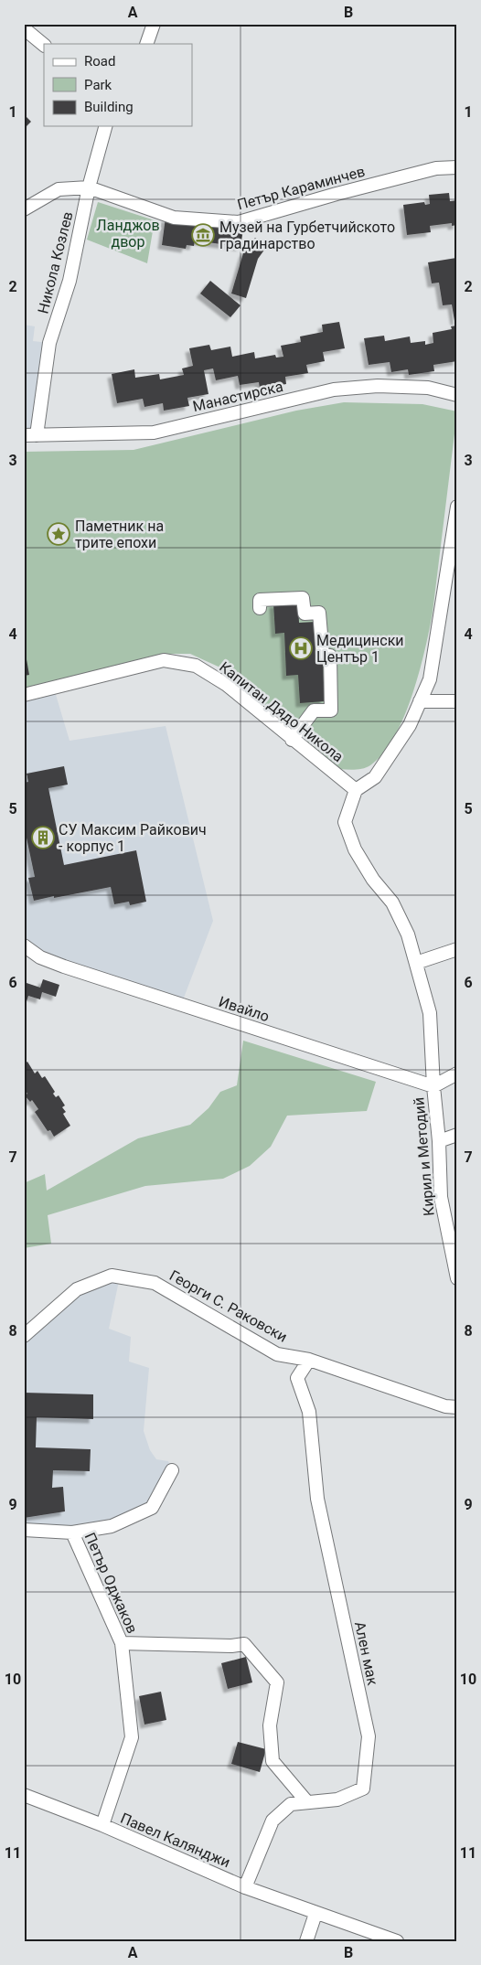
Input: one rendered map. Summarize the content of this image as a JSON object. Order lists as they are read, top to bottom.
{
  "streets": {
    "street": [
      "Петър Караминчев",
      "Никола Козлев",
      "Манастирска",
      "Капитан Дядо Никола",
      "Ивайло",
      "Кирил и Методий",
      "Георги С. Раковски",
      "Петър Оджаков",
      "Ален мак",
      "Павел Калянджи"
    ]
  },
  "crossings": [
    ["Петър Караминчев", "Никола Козлев"],
    ["Никола Козлев", "Манастирска"],
    ["Ивайло", "Кирил и Методий"],
    ["Георги С. Раковски", "Ален мак"],
    ["Петър Оджаков", "Павел Калянджи"],
    ["Ален мак", "Павел Калянджи"]
  ],
  "parks": ["Ланджов двор"],
  "places": {
    "museum": ["Музей на Гурбетчийското градинарство"],
    "place": ["Паметник на трите епохи"],
    "hospital": ["Медицински Център 1"],
    "building": ["СУ Максим Райкович - корпус 1"]
  },
  "legend": ["Road", "Park", "Building"],
  "grid": {
    "columns": ["A", "B"],
    "rows": [
      "1",
      "2",
      "3",
      "4",
      "5",
      "6",
      "7",
      "8",
      "9",
      "10",
      "11"
    ]
  }
}
